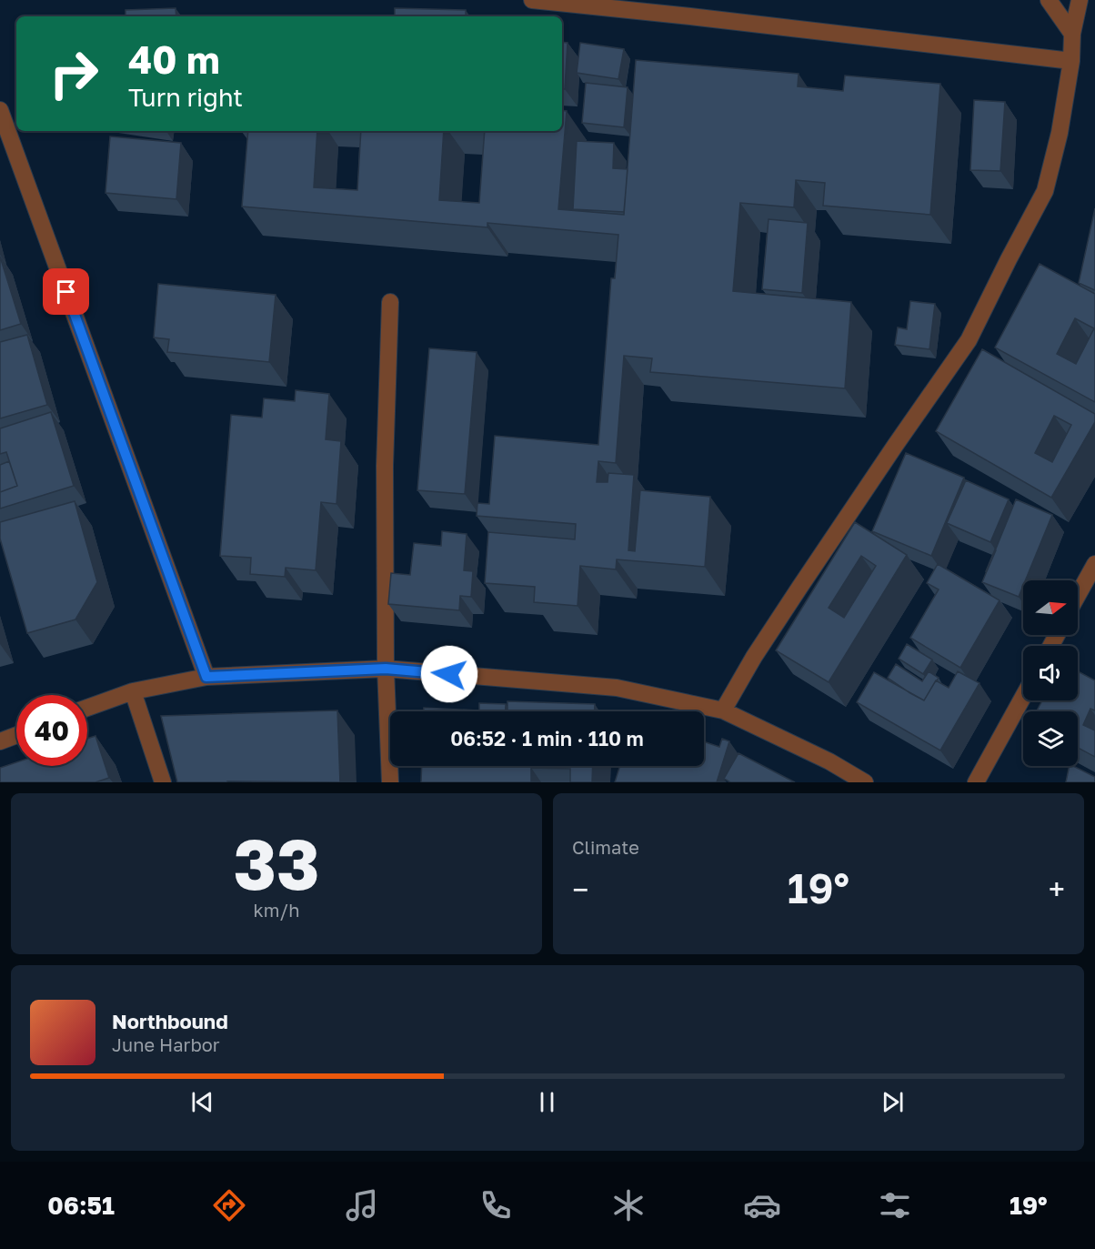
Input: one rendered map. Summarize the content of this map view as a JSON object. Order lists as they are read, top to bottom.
{
  "north": "right",
  "page": {
    "turn": ["40 m", "Turn right"],
    "limit": "40",
    "trip": "06:52 · 1 min · 110 m",
    "tile": [
      ["33", "km/h"],
      "Climate"
    ],
    "heat": ["−", "19°", "+"],
    "song": ["Northbound", "June Harbor"],
    "tabs": ["06:51", "19°"]
  }
}
